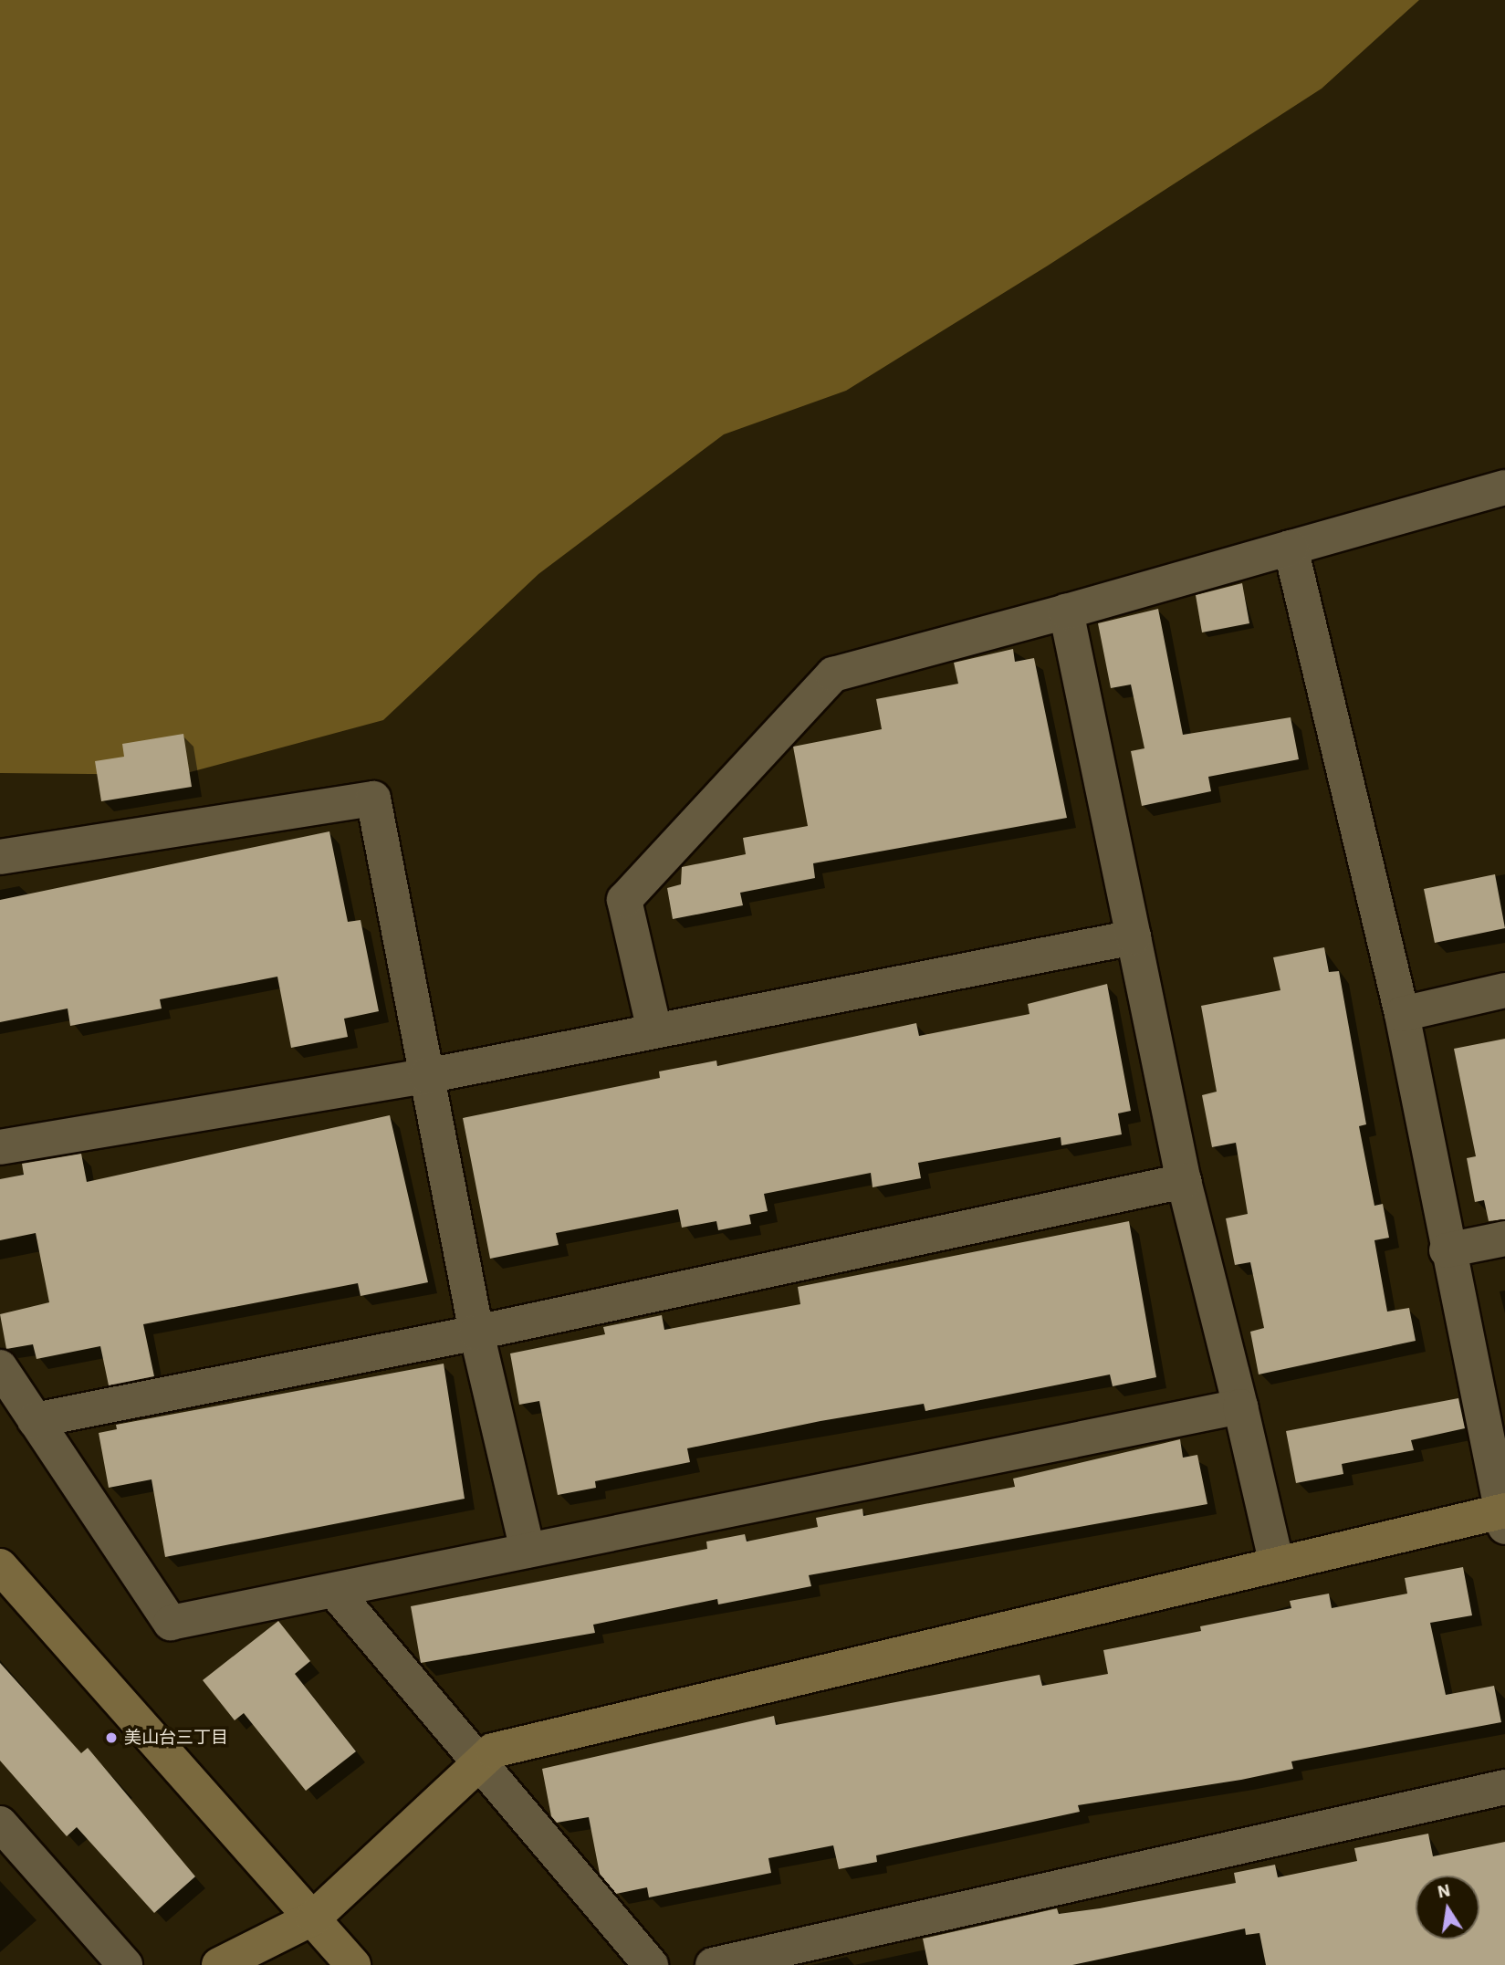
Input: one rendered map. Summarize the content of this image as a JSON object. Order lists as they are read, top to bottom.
{
  "places": ["美山台三丁目"],
  "north": "top"
}
